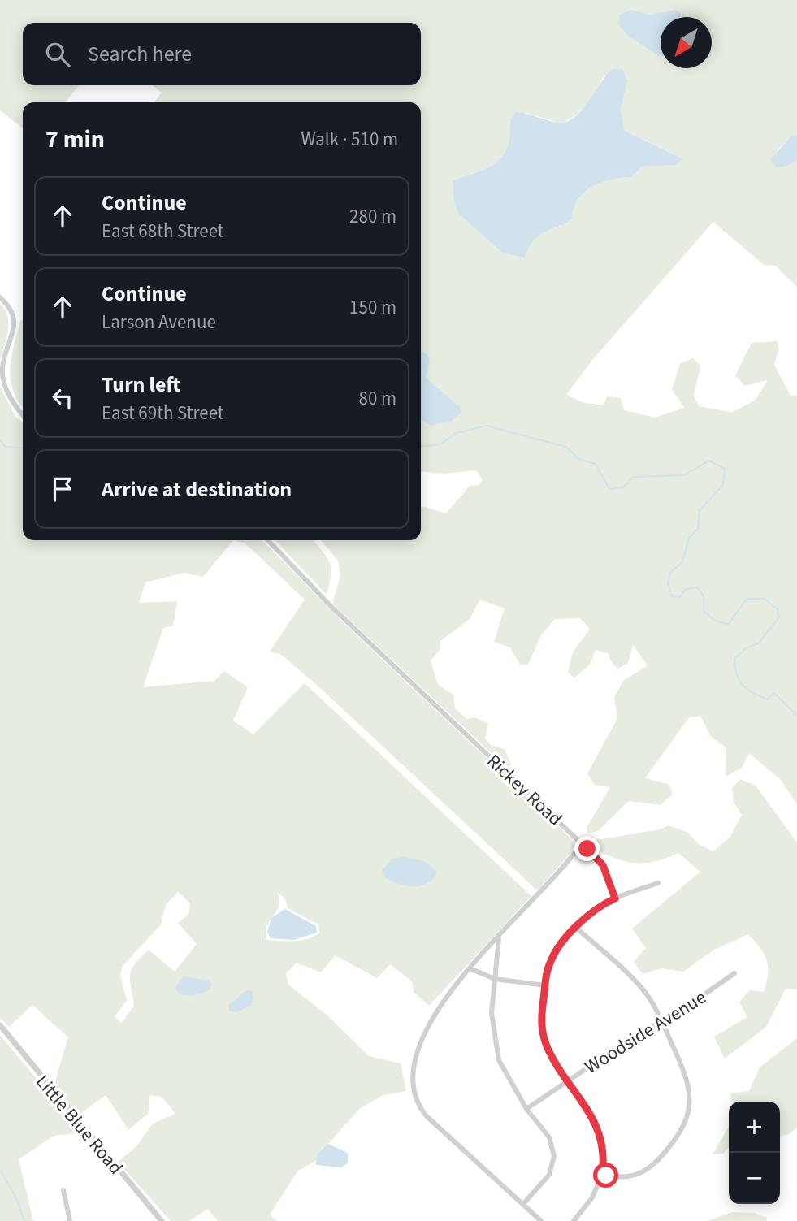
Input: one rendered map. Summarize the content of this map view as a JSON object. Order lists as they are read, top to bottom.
{
  "streets": {
    "street": ["Rickey Road", "Woodside Avenue", "Little Blue Road"]
  },
  "north": "bottom left",
  "page": {
    "search": "Search here",
    "heading": ["7 min", "Walk · 510 m"],
    "list": [
      ["Continue", "East 68th Street", "280 m"],
      ["Continue", "Larson Avenue", "150 m"],
      ["Turn left", "East 69th Street", "80 m"],
      "Arrive at destination"
    ],
    "map_buttons": ["+", "−"]
  }
}
